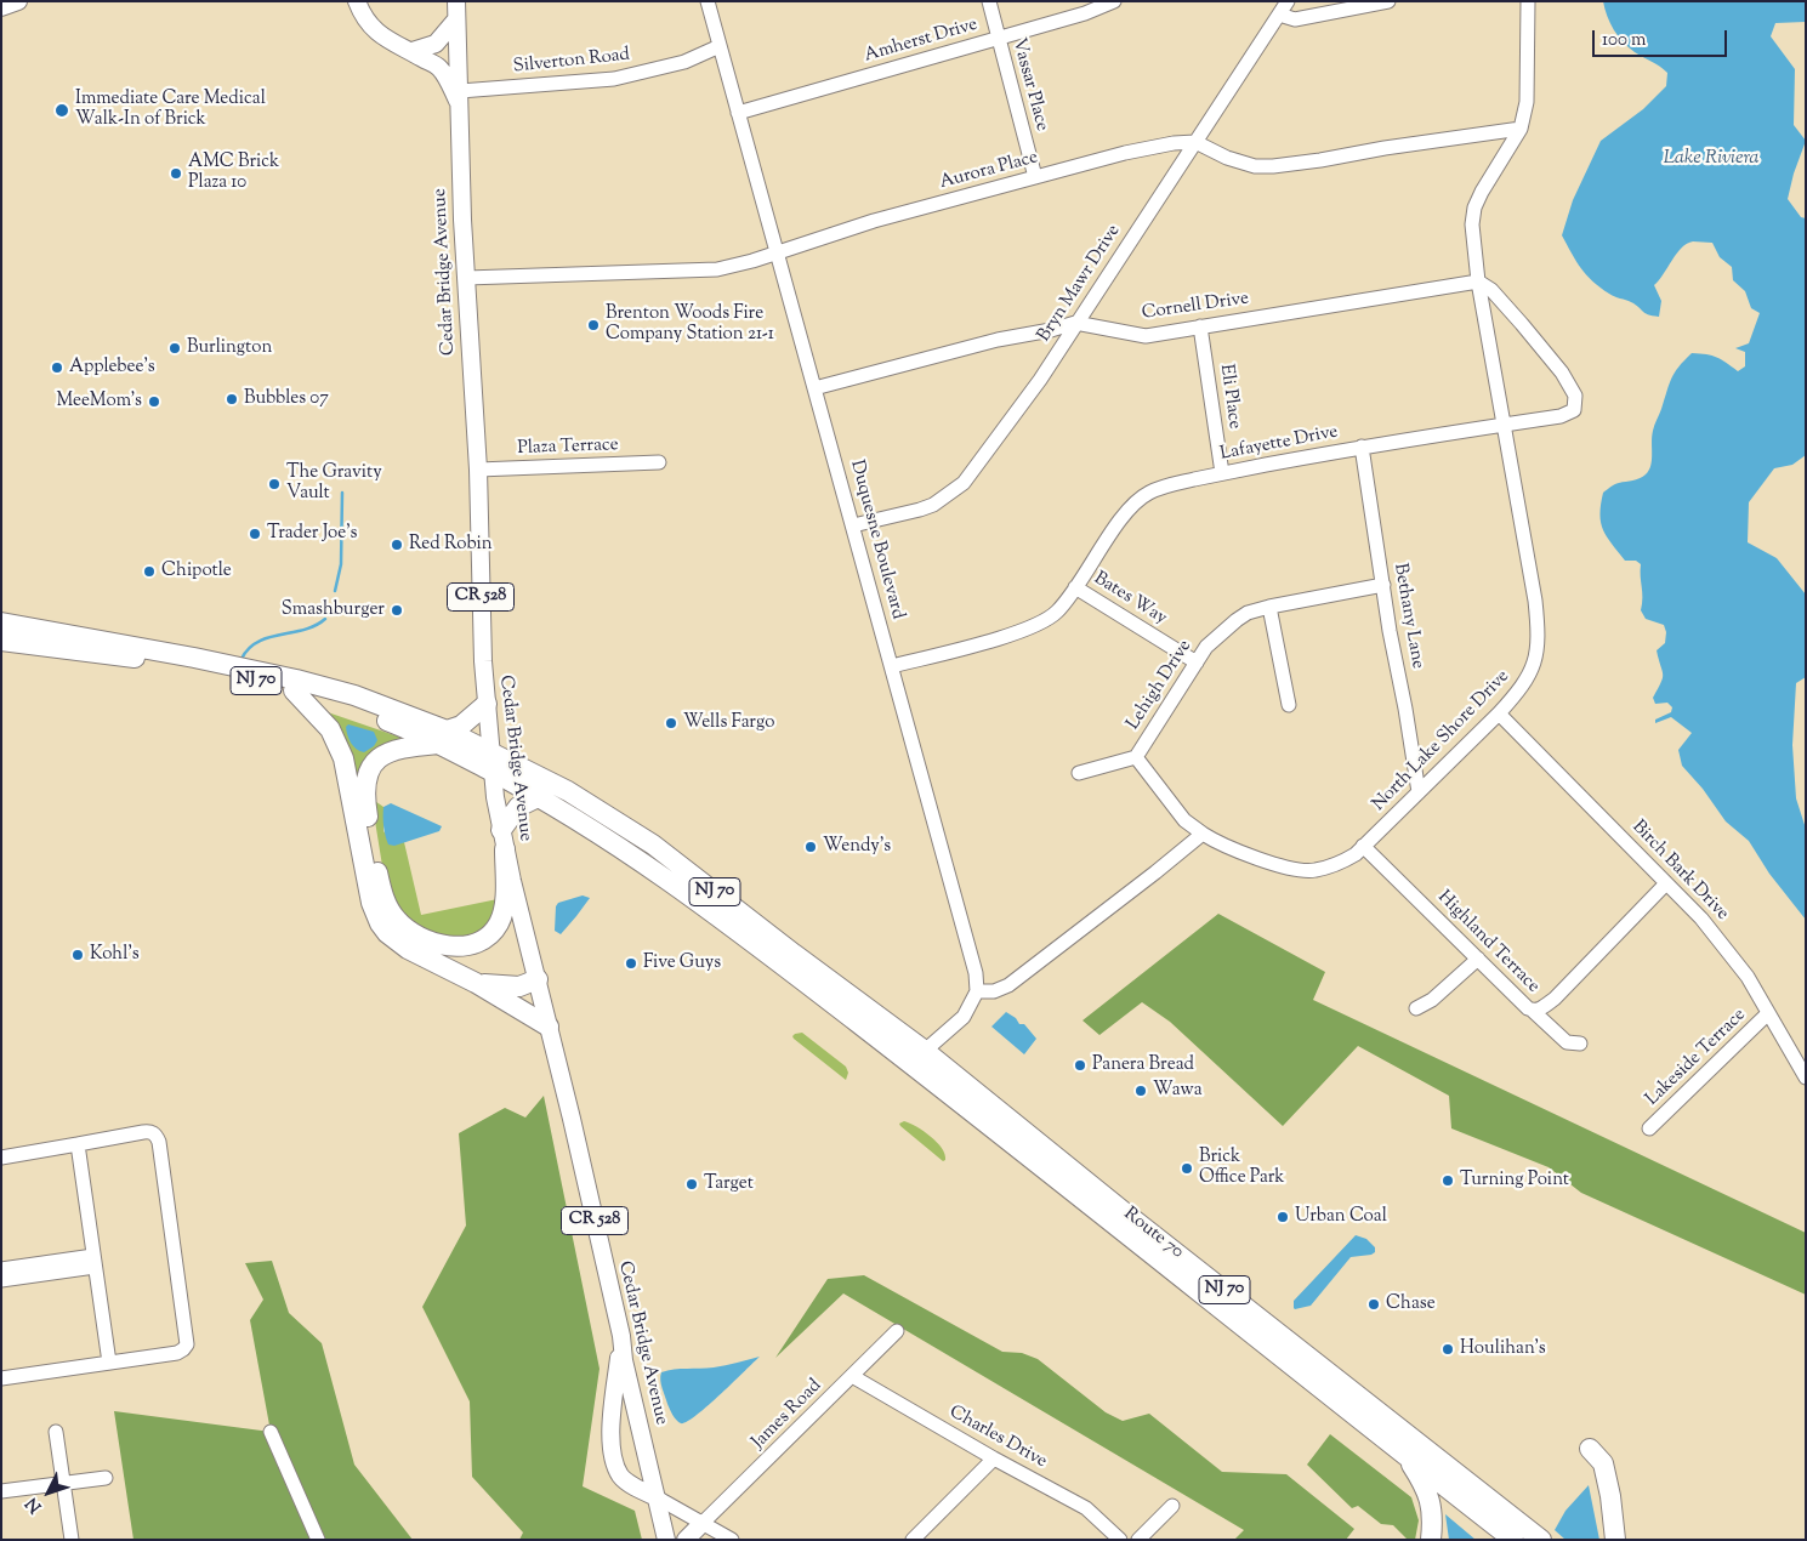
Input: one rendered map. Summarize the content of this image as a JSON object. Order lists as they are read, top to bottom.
{
  "streets": {
    "highway": ["NJ 70", "Route 70"],
    "main road": ["Cedar Bridge Avenue", "CR 528"],
    "street": [
      "Amherst Drive",
      "Silverton Road",
      "Vassar Place",
      "Aurora Place",
      "Bryn Mawr Drive",
      "Cornell Drive",
      "Eli Place",
      "Lafayette Drive",
      "Plaza Terrace",
      "Duquesne Boulevard",
      "Bates Way",
      "Bethany Lane",
      "Lehigh Drive",
      "North Lake Shore Drive",
      "Birch Bark Drive",
      "Highland Terrace",
      "Lakeside Terrace",
      "James Road",
      "Charles Drive"
    ]
  },
  "crossings": [
    ["Amherst Drive", "Vassar Place"],
    ["Amherst Drive", "Duquesne Boulevard"],
    ["Silverton Road", "Cedar Bridge Avenue"],
    ["Silverton Road", "Duquesne Boulevard"],
    ["Vassar Place", "Aurora Place"],
    ["Aurora Place", "Cedar Bridge Avenue"],
    ["Aurora Place", "Bryn Mawr Drive"],
    ["Aurora Place", "Duquesne Boulevard"],
    ["Cedar Bridge Avenue", "Plaza Terrace"],
    ["Cedar Bridge Avenue", "NJ 70"],
    ["Bryn Mawr Drive", "Cornell Drive"],
    ["Bryn Mawr Drive", "Duquesne Boulevard"],
    ["Cornell Drive", "Eli Place"],
    ["Cornell Drive", "Lafayette Drive"],
    ["Cornell Drive", "Duquesne Boulevard"],
    ["Cornell Drive", "North Lake Shore Drive"],
    ["Eli Place", "Lafayette Drive"],
    ["Lafayette Drive", "Duquesne Boulevard"],
    ["Lafayette Drive", "Bates Way"],
    ["Lafayette Drive", "Bethany Lane"],
    ["Lafayette Drive", "North Lake Shore Drive"],
    ["Bates Way", "Lehigh Drive"],
    ["Bethany Lane", "Lehigh Drive"],
    ["Bethany Lane", "North Lake Shore Drive"],
    ["NJ 70", "Route 70"],
    ["Lehigh Drive", "North Lake Shore Drive"],
    ["North Lake Shore Drive", "Birch Bark Drive"],
    ["North Lake Shore Drive", "Highland Terrace"],
    ["Birch Bark Drive", "Highland Terrace"],
    ["Birch Bark Drive", "Lakeside Terrace"],
    ["James Road", "Charles Drive"]
  ],
  "water": ["Lake Riviera"],
  "places": [
    "Immediate Care Medical Walk-In of Brick",
    "AMC Brick Plaza 10",
    "Brenton Woods Fire Company Station 21-1",
    "Burlington",
    "Applebee's",
    "Bubbles 07",
    "MeeMom's",
    "The Gravity Vault",
    "Trader Joe's",
    "Red Robin",
    "Chipotle",
    "Smashburger",
    "Wells Fargo",
    "Wendy's",
    "Kohl's",
    "Five Guys",
    "Panera Bread",
    "Wawa",
    "Brick Office Park",
    "Turning Point",
    "Target",
    "Urban Coal",
    "Chase",
    "Houlihan's"
  ],
  "scale_bar": "100 m",
  "north": "bottom left"
}
